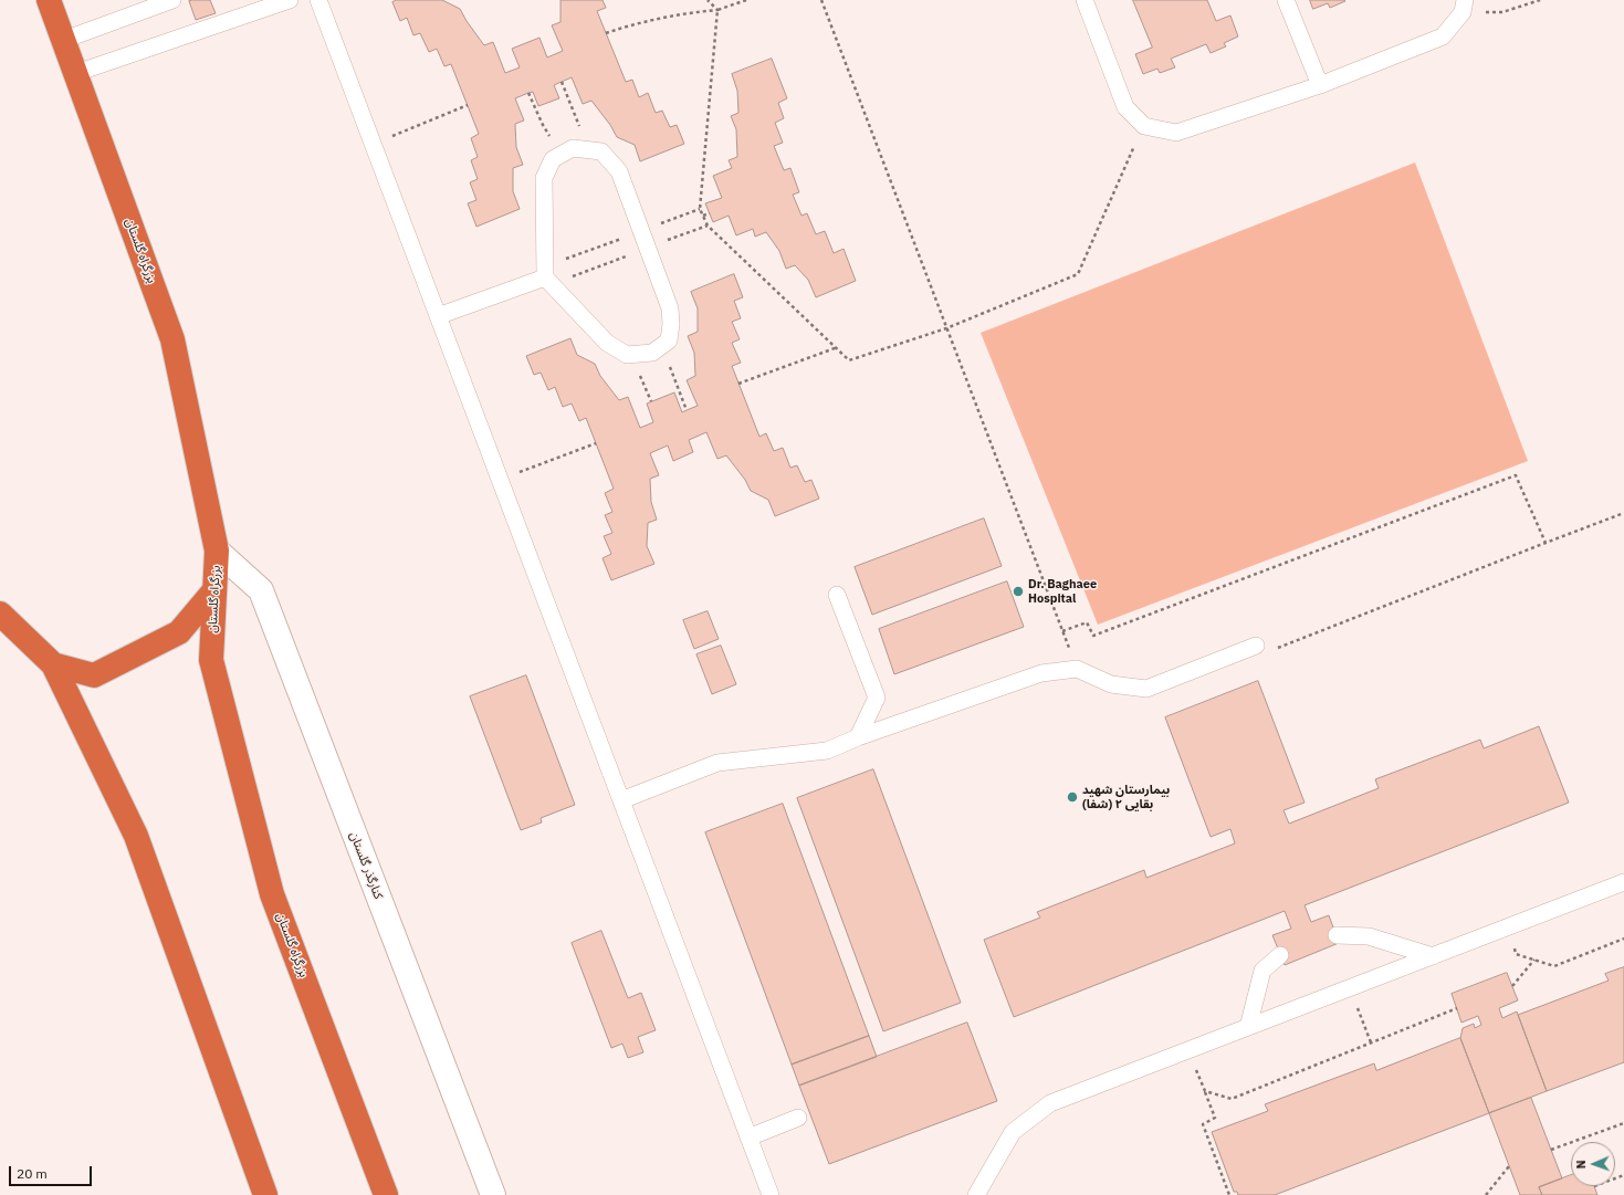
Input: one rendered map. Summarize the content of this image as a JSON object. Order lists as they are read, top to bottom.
{
  "streets": {
    "highway": ["بزرگراه گلستان"],
    "street": ["کنارگذر گلستان"]
  },
  "crossings": [
    ["بزرگراه گلستان", "کنارگذر گلستان"]
  ],
  "places": ["Dr. Baghaee Hospital", "بیمارستان شهید بقایی ۲ (شفا)"],
  "scale_bar": "20 m",
  "north": "left"
}
